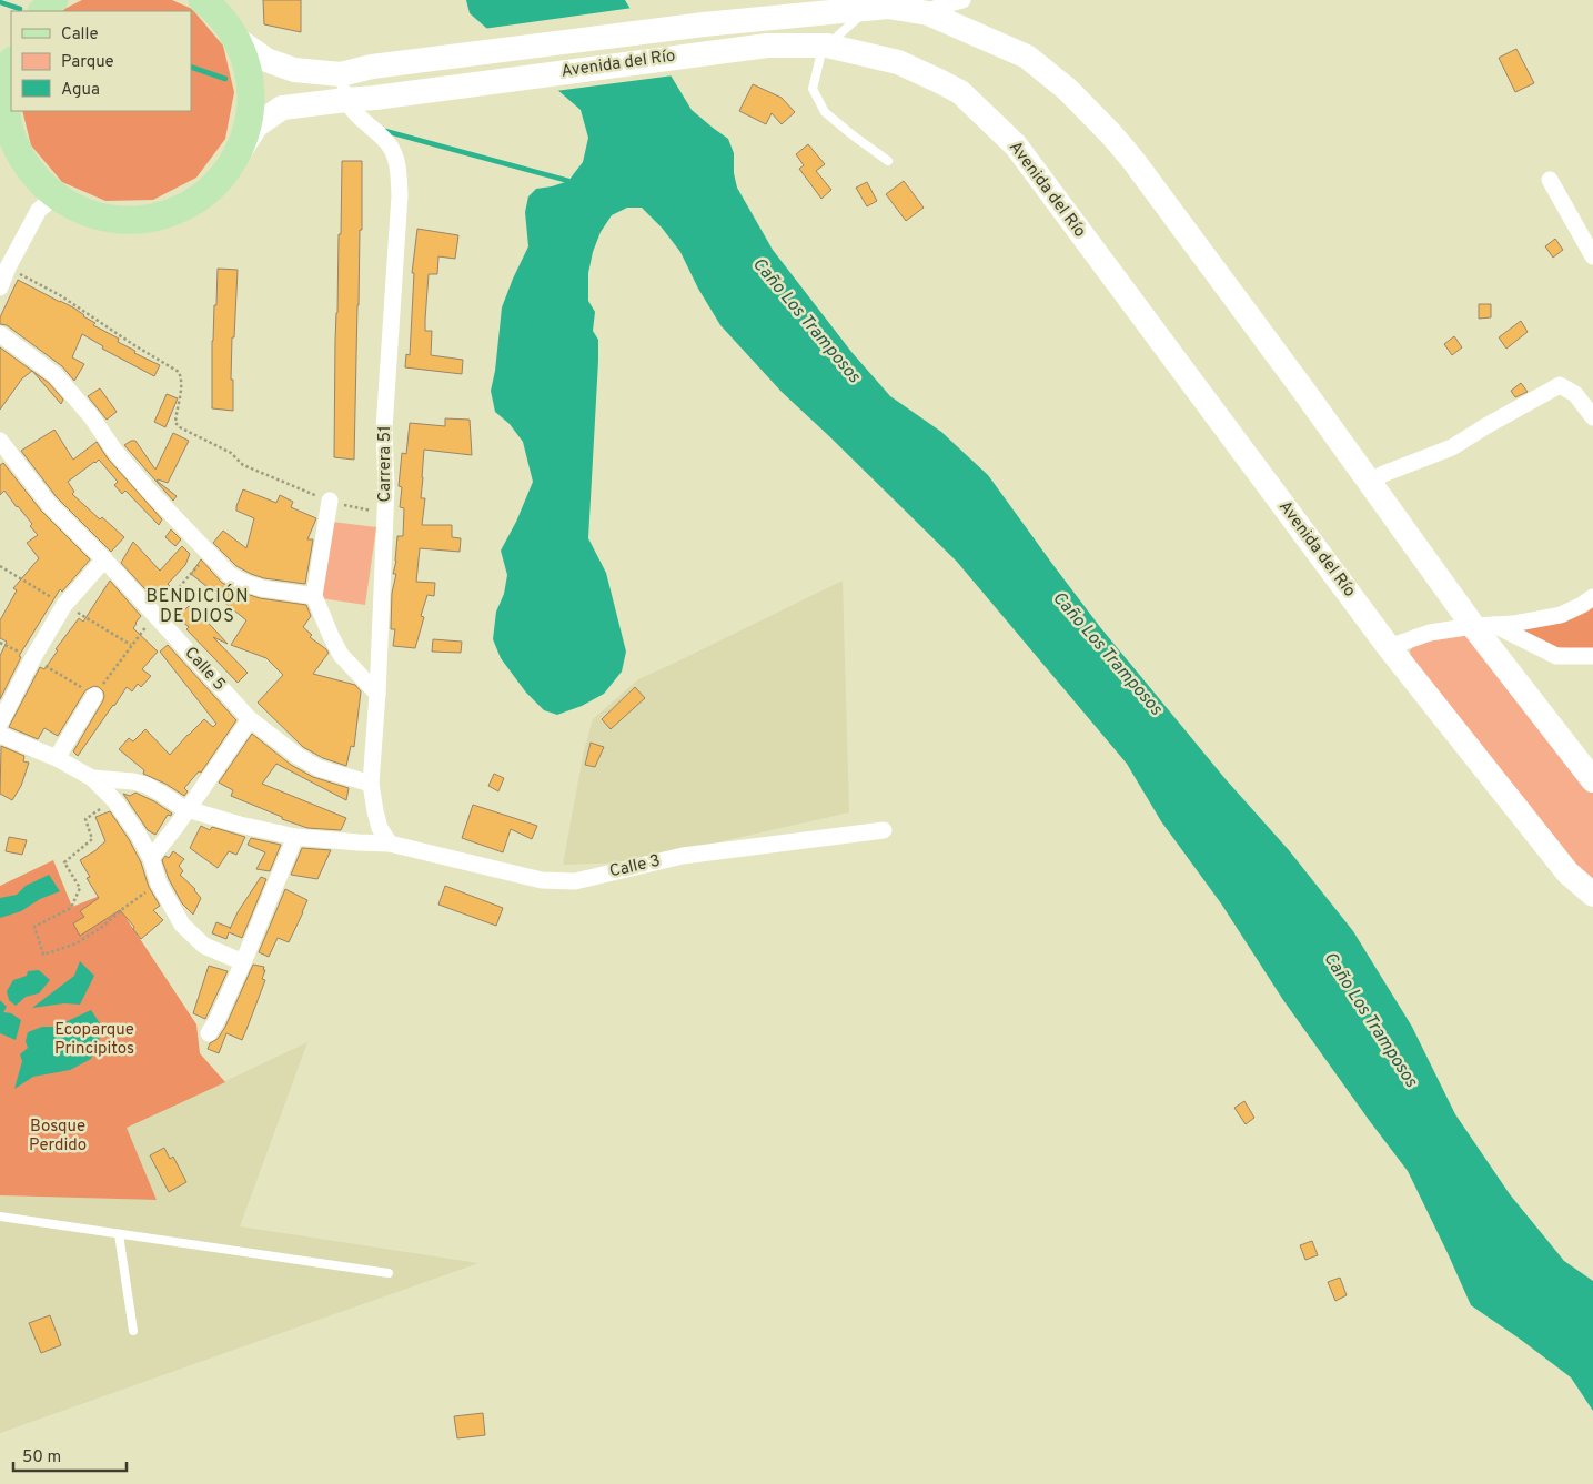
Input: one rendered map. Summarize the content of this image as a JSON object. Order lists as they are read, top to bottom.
{
  "streets": {
    "main road": ["Avenida del Río"],
    "street": ["Carrera 51", "Calle 5", "Calle 3"]
  },
  "crossings": [
    ["Avenida del Río", "Carrera 51"],
    ["Carrera 51", "Calle 5"],
    ["Carrera 51", "Calle 3"]
  ],
  "districts": ["BENDICIÓN DE DIOS"],
  "water": ["Caño Los Tramposos"],
  "parks": ["Ecoparque Principitos", "Bosque Perdido"],
  "legend": ["Calle", "Parque", "Agua"],
  "scale_bar": "50 m"
}
